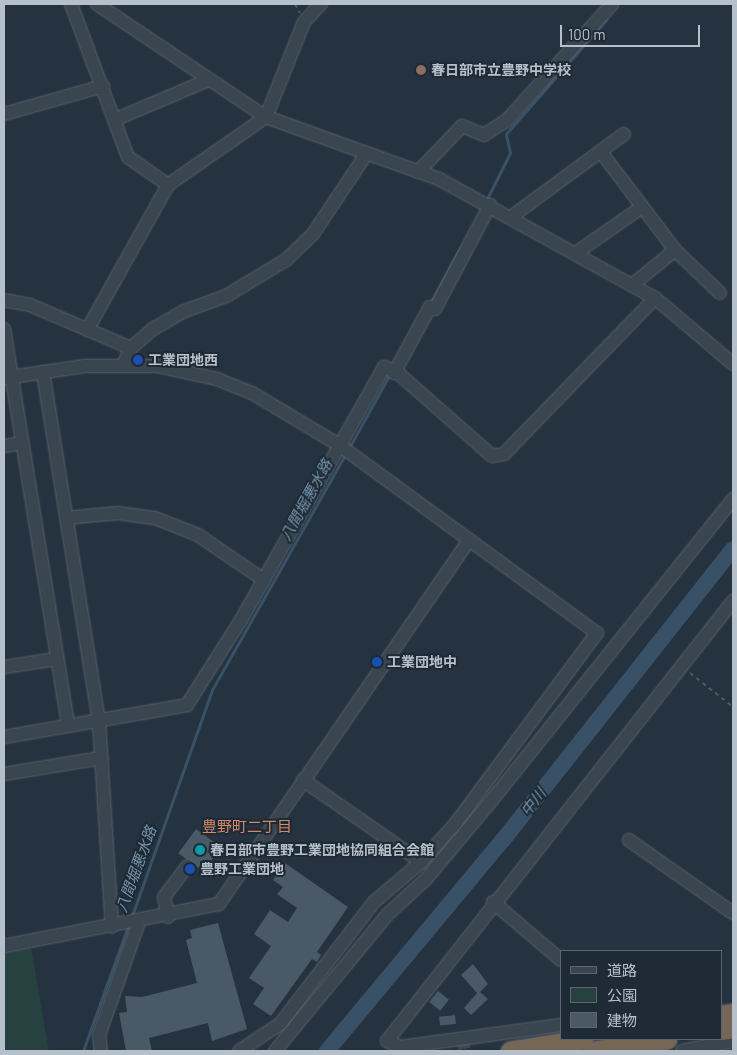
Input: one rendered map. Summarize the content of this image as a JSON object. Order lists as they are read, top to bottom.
{
  "districts": ["豊野町二丁目"],
  "water": ["八間堀悪水路", "中川"],
  "places": [
    "春日部市立豊野中学校",
    "工業団地西",
    "工業団地中",
    "春日部市豊野工業団地協同組合会館",
    "豊野工業団地"
  ],
  "legend": ["道路", "公園", "建物"],
  "scale_bar": "100 m"
}
